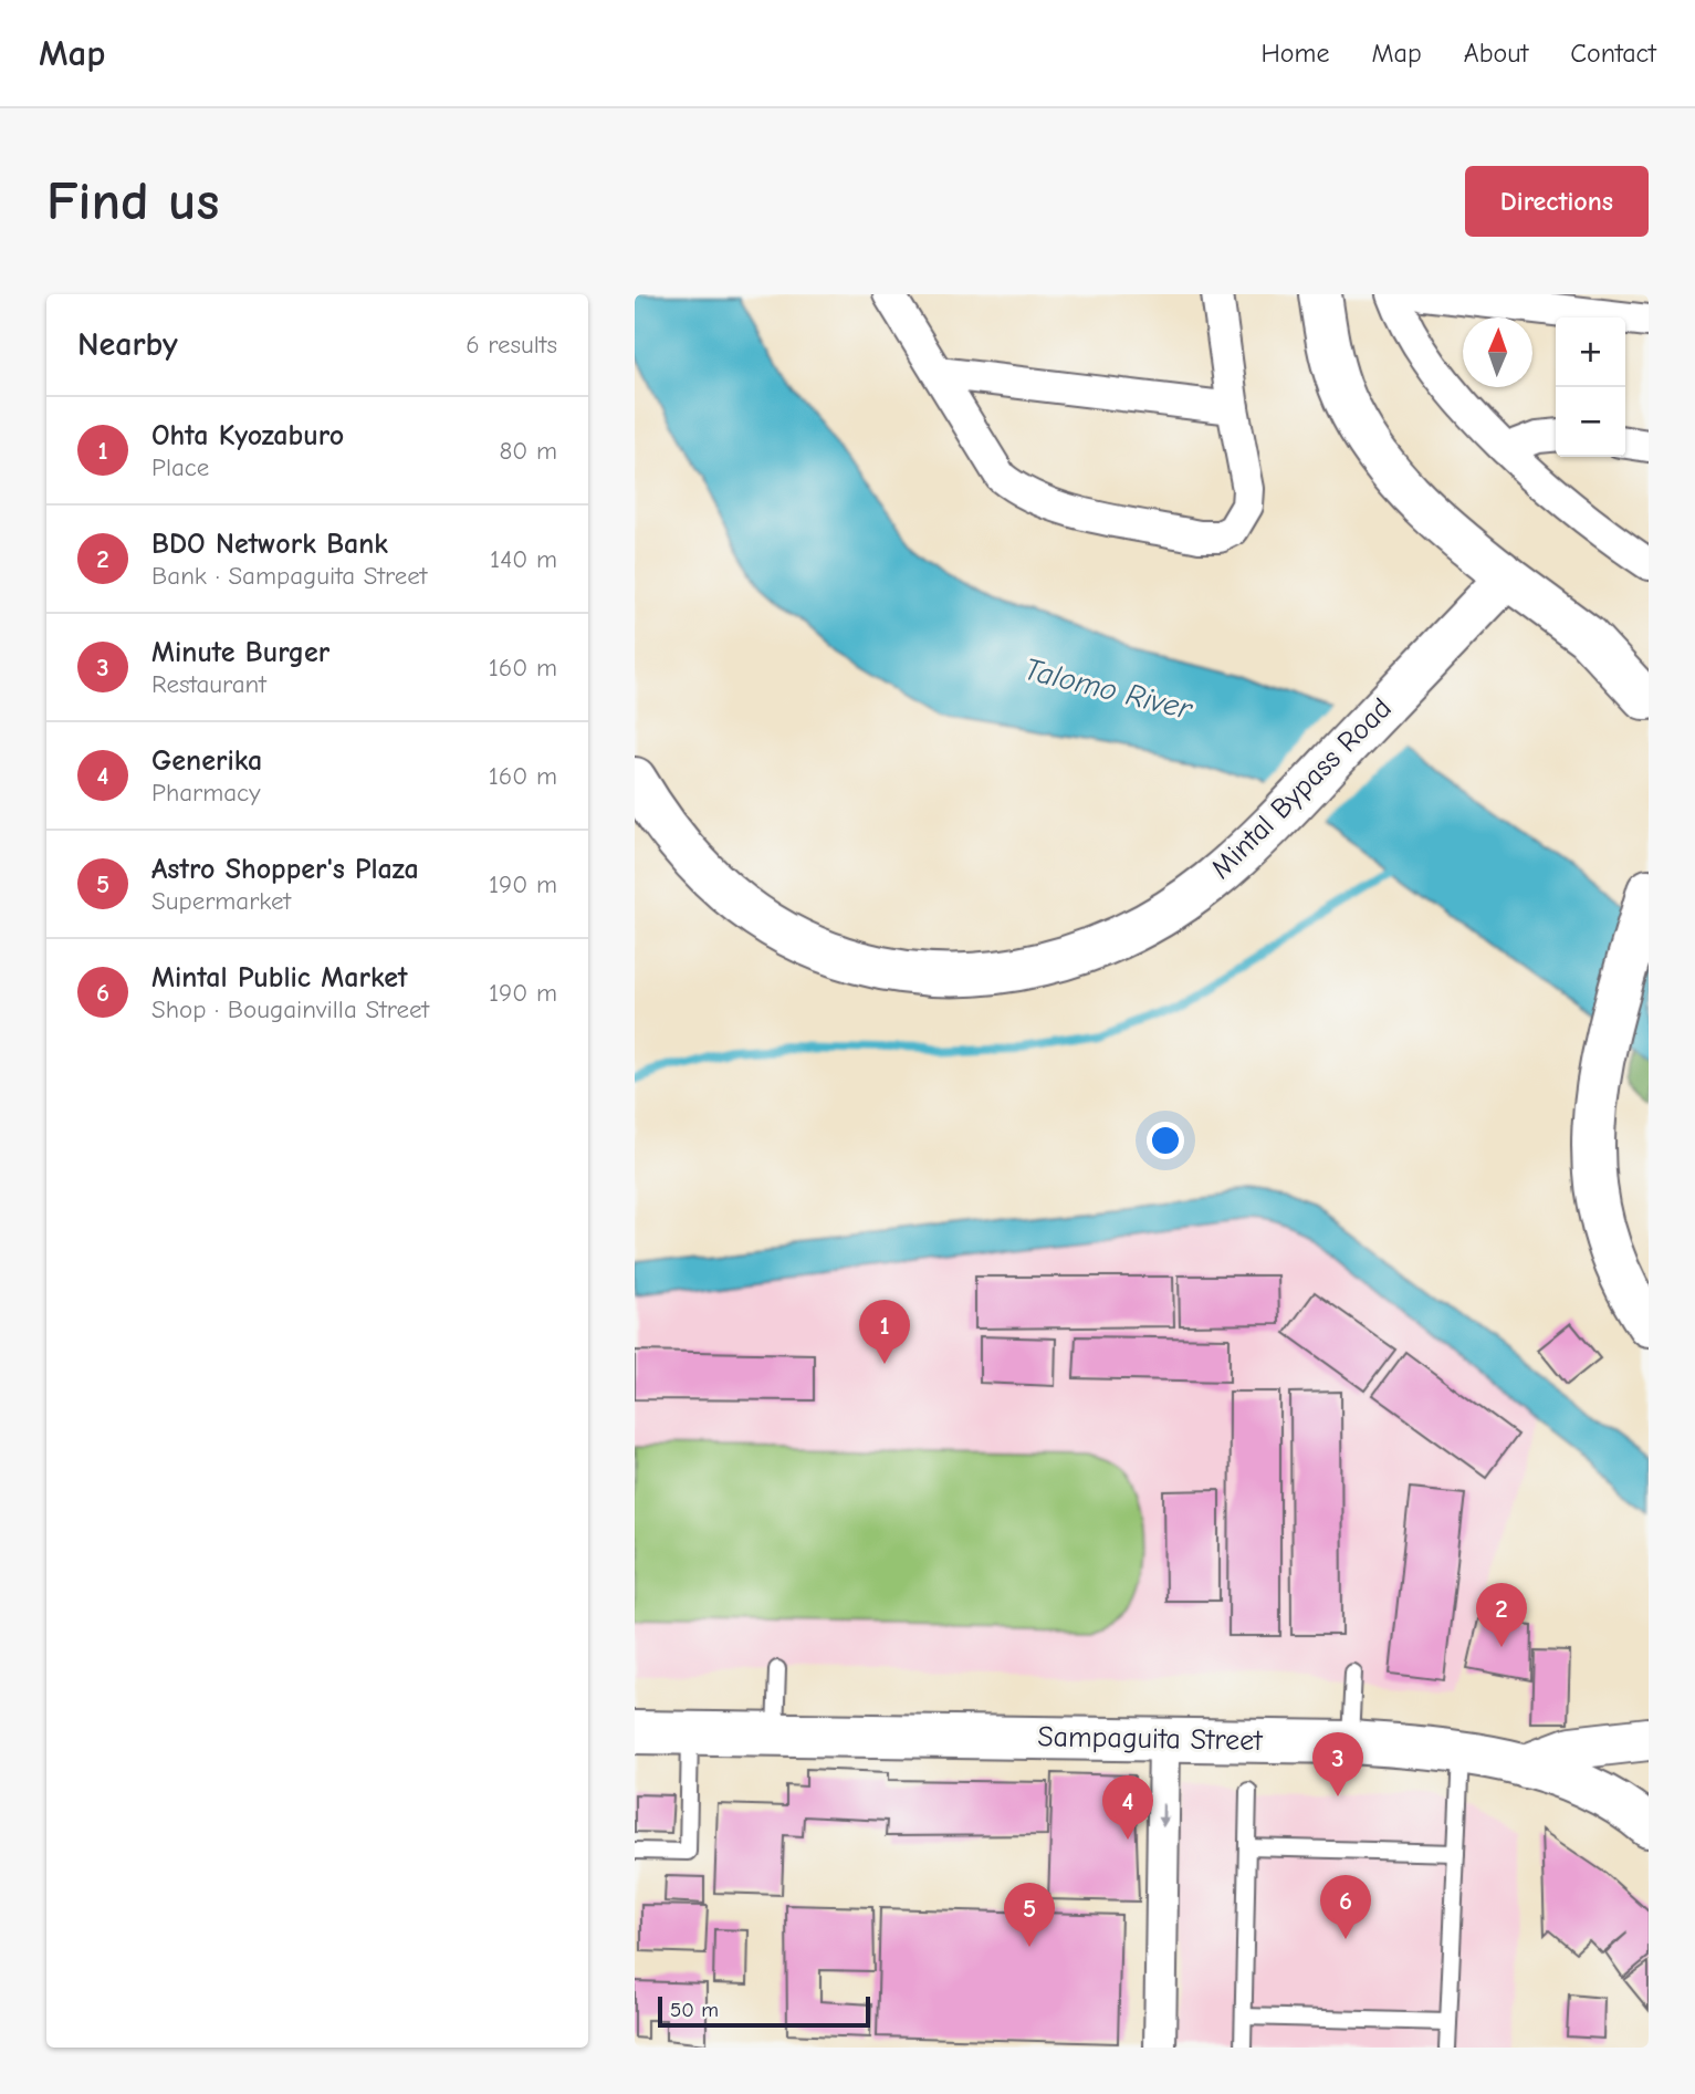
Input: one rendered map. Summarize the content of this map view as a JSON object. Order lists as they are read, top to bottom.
{
  "streets": {
    "main road": ["Mintal Bypass Road", "Sampaguita Street"]
  },
  "water": ["Talomo River"],
  "scale_bar": "50 m",
  "north": "top",
  "page": {
    "header": "Map",
    "nav": [
      "Home",
      "Map",
      "About",
      "Contact"
    ],
    "buttons": "Directions",
    "title": "Find us",
    "heading": ["Nearby", "6 results"],
    "map_buttons": ["+", "−"],
    "list": [
      {
        "mark": "1",
        "name": "Ohta Kyozaburo",
        "note": "Place",
        "value": "80 m"
      },
      {
        "mark": "2",
        "name": "BDO Network Bank",
        "note": "Bank · Sampaguita Street",
        "value": "140 m"
      },
      {
        "mark": "3",
        "name": "Minute Burger",
        "note": "Restaurant",
        "value": "160 m"
      },
      {
        "mark": "4",
        "name": "Generika",
        "note": "Pharmacy",
        "value": "160 m"
      },
      {
        "mark": "5",
        "name": "Astro Shopper's Plaza",
        "note": "Supermarket",
        "value": "190 m"
      },
      {
        "mark": "6",
        "name": "Mintal Public Market",
        "note": "Shop · Bougainvilla Street",
        "value": "190 m"
      }
    ],
    "pins": [
      "1",
      "2",
      "3",
      "4",
      "6",
      "5"
    ],
    "scale": "50 m"
  }
}
